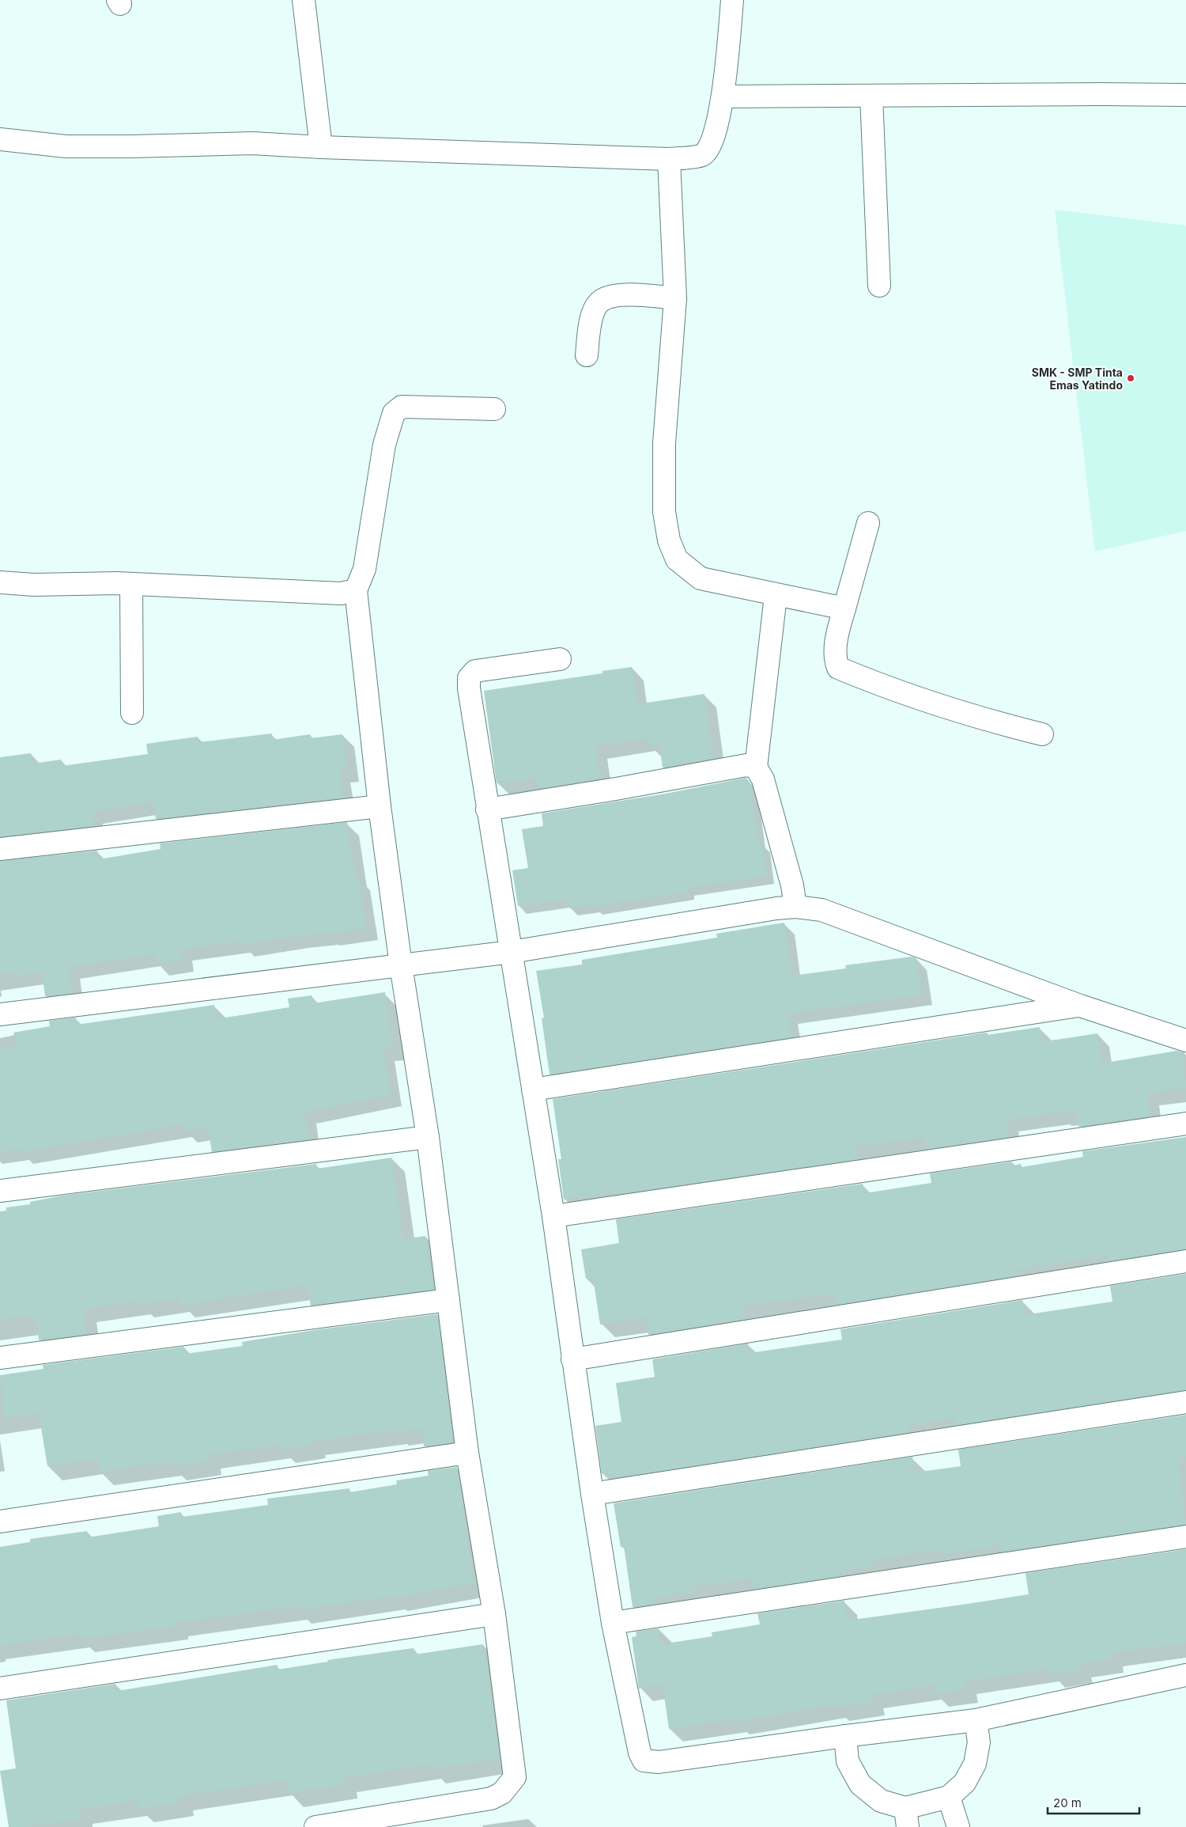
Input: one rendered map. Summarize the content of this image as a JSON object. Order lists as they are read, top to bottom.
{
  "places": ["SMK - SMP Tinta Emas Yatindo"],
  "scale_bar": "20 m"
}
